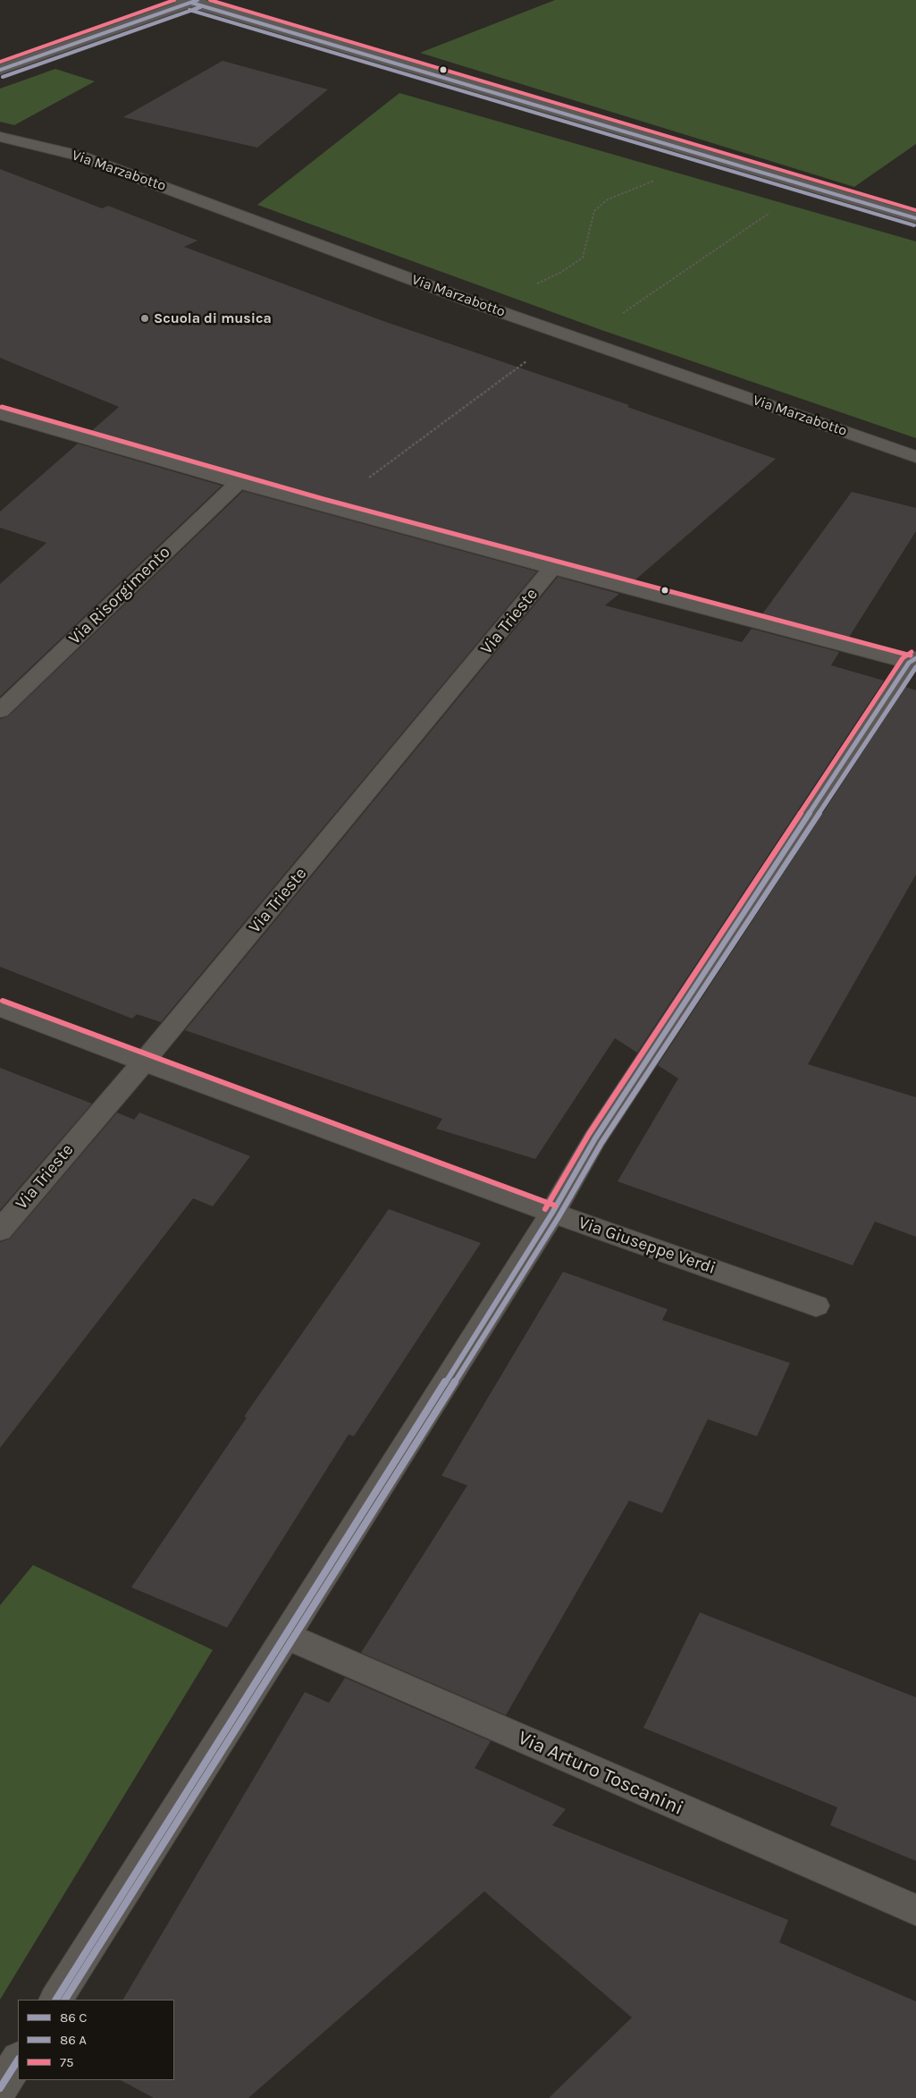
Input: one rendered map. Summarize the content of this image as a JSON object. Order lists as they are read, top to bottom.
{
  "streets": {
    "street": [
      "Via Marzabotto",
      "Via Risorgimento",
      "Via Trieste",
      "Via Giuseppe Verdi",
      "Via Arturo Toscanini"
    ]
  },
  "crossings": [
    ["Via Trieste", "Via Giuseppe Verdi"]
  ],
  "places": ["Scuola di musica"],
  "lines": ["transit line 75"],
  "legend": ["86 C", "86 A", "75"]
}
